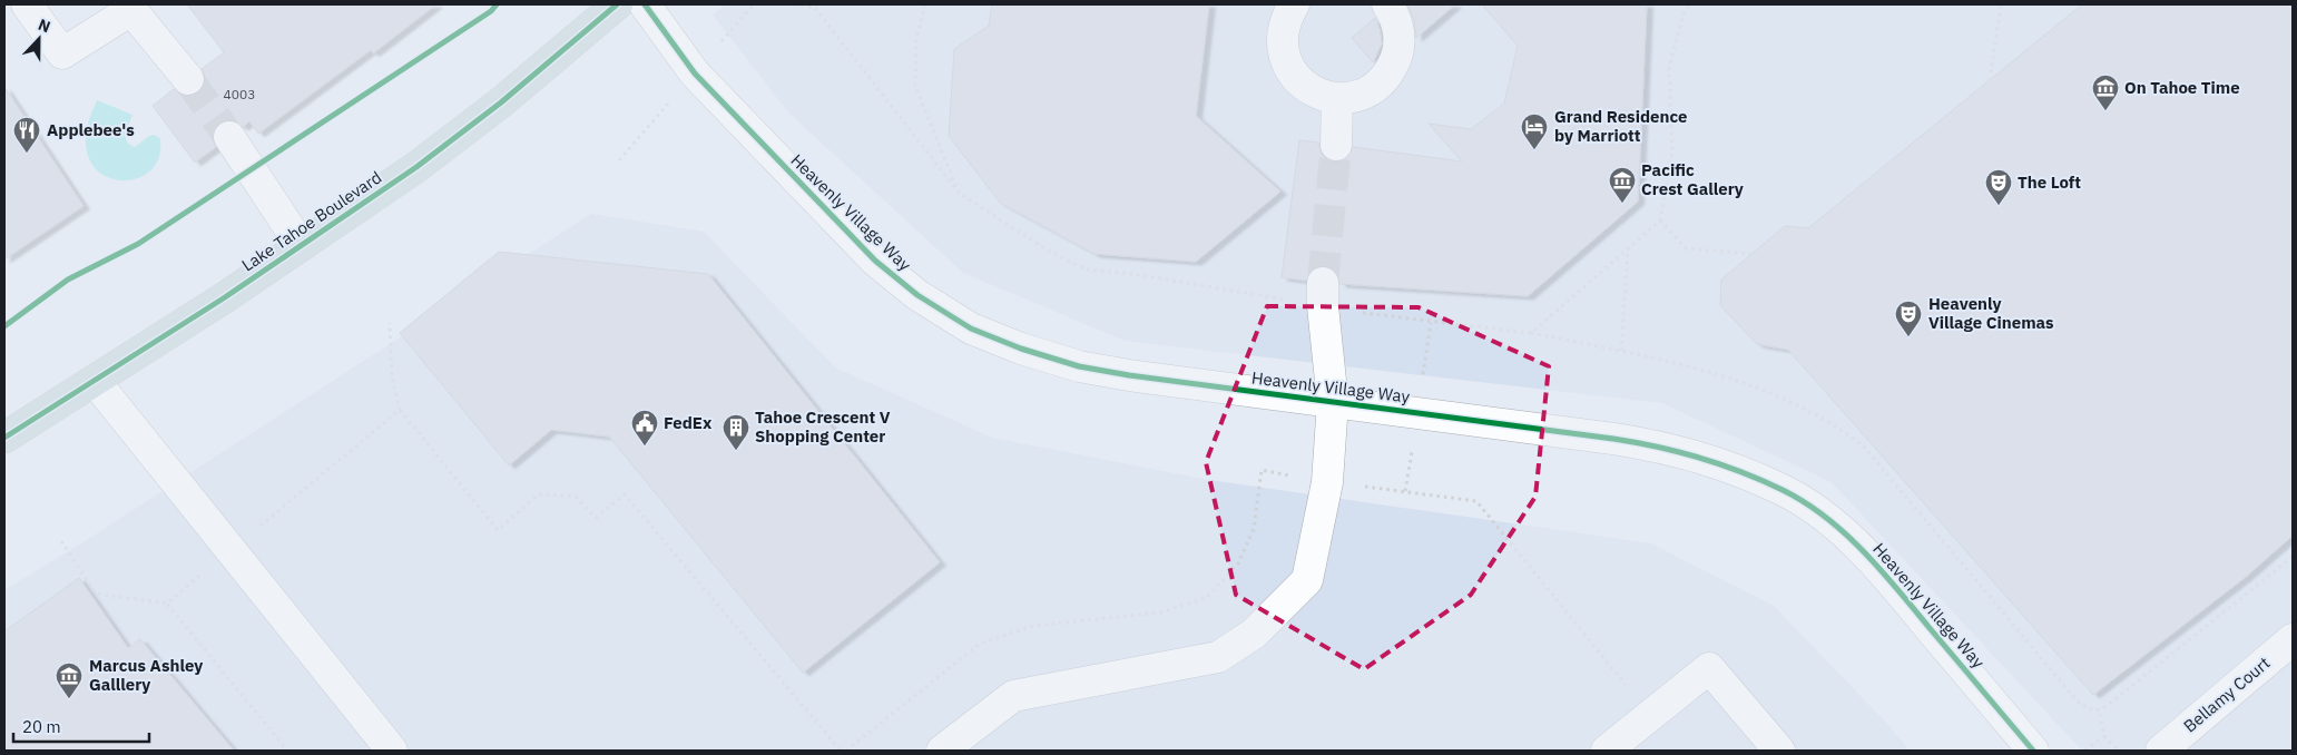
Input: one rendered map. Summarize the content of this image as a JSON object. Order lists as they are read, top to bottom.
{
  "streets": {
    "highway": ["Lake Tahoe Boulevard"],
    "street": ["Heavenly Village Way", "Bellamy Court"]
  },
  "places": {
    "museum": ["On Tahoe Time", "Pacific Crest Gallery", "Marcus Ashley Galllery"],
    "hotel": ["Grand Residence by Marriott"],
    "restaurant": ["Applebee's"],
    "theatre": ["The Loft", "Heavenly Village Cinemas"],
    "public building": ["FedEx"],
    "building": ["Tahoe Crescent V Shopping Center"]
  },
  "house_numbers": ["4003"],
  "scale_bar": "20 m",
  "north": "top"
}
